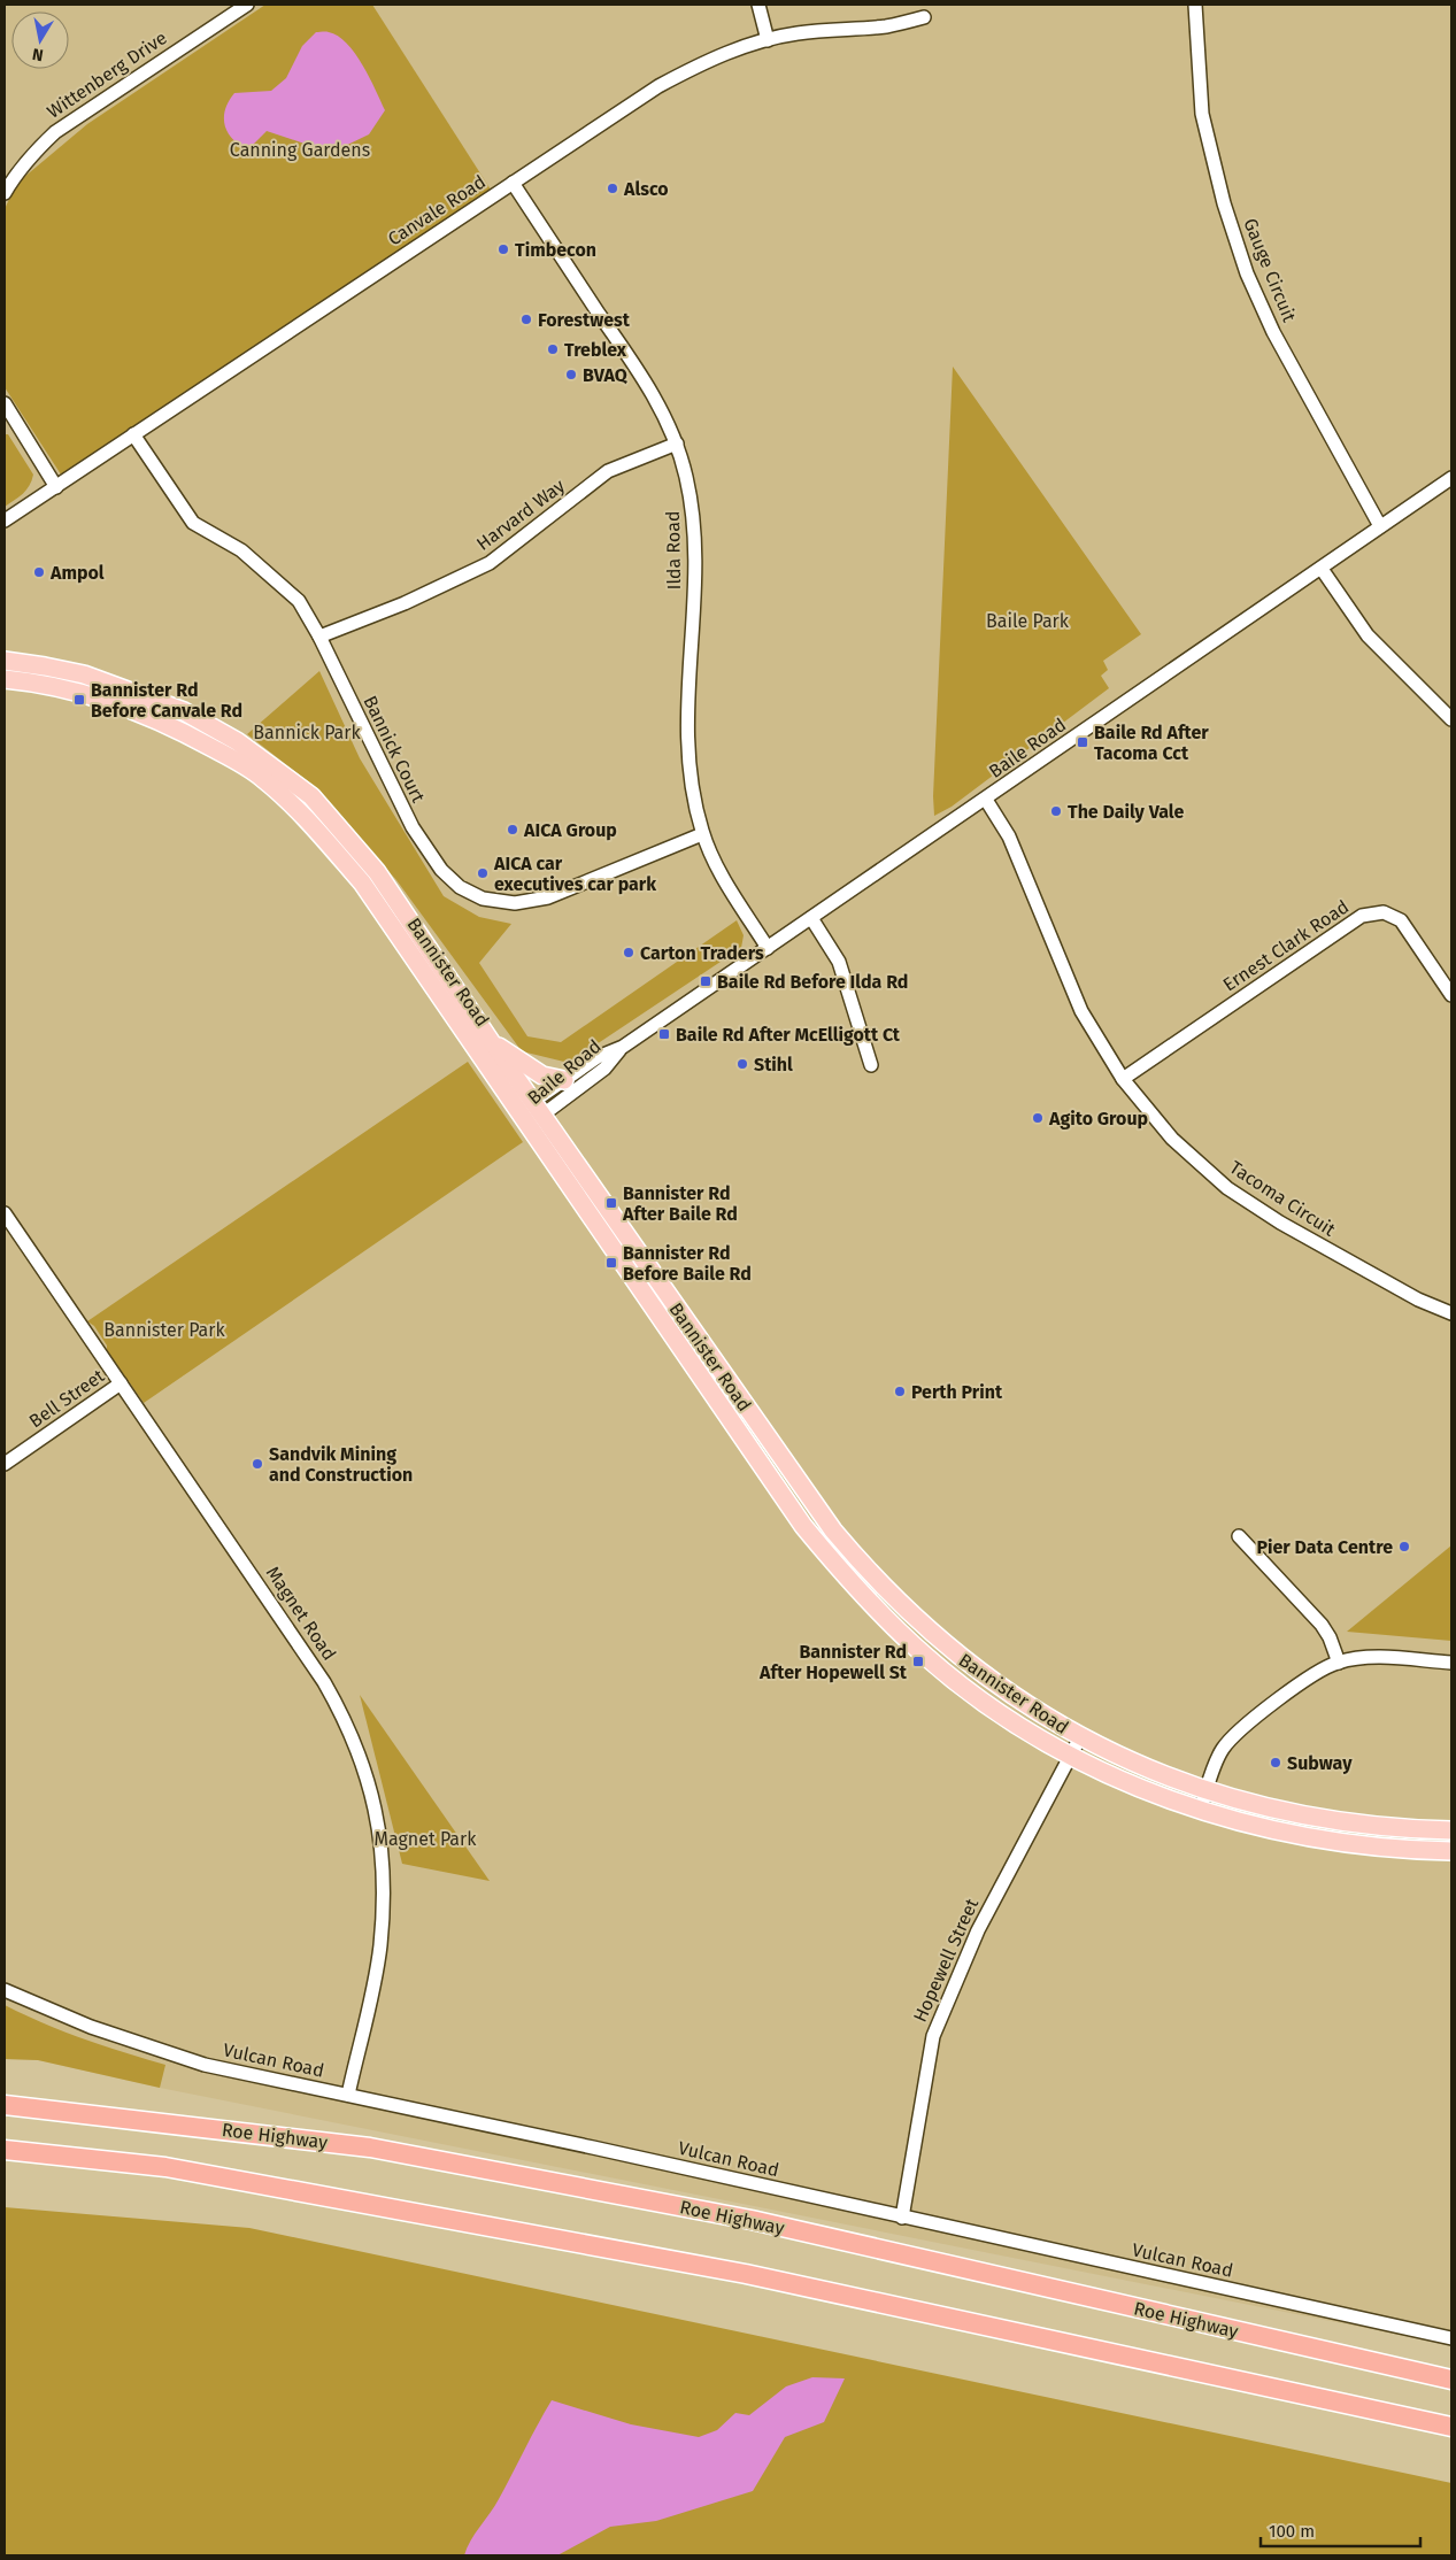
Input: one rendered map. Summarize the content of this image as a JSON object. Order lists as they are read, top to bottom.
{
  "streets": {
    "highway": ["Roe Highway"],
    "main road": ["Bannister Road"],
    "street": [
      "Wittenberg Drive",
      "Canvale Road",
      "Gauge Circuit",
      "Harvard Way",
      "Ilda Road",
      "Baile Road",
      "Bannick Court",
      "Ernest Clark Road",
      "Tacoma Circuit",
      "Bell Street",
      "Magnet Road",
      "Hopewell Street",
      "Vulcan Road"
    ]
  },
  "crossings": [
    ["Canvale Road", "Ilda Road"],
    ["Canvale Road", "Bannick Court"],
    ["Gauge Circuit", "Baile Road"],
    ["Harvard Way", "Ilda Road"],
    ["Harvard Way", "Bannick Court"],
    ["Ilda Road", "Baile Road"],
    ["Ilda Road", "Bannick Court"],
    ["Baile Road", "Bannister Road"],
    ["Baile Road", "Tacoma Circuit"],
    ["Ernest Clark Road", "Tacoma Circuit"],
    ["Bannister Road", "Hopewell Street"],
    ["Bell Street", "Magnet Road"],
    ["Magnet Road", "Vulcan Road"],
    ["Hopewell Street", "Vulcan Road"]
  ],
  "parks": [
    "Canning Gardens",
    "Baile Park",
    "Bannick Park",
    "Bannister Park",
    "Magnet Park"
  ],
  "places": {
    "other": [
      "Alsco",
      "Timbecon",
      "Forestwest",
      "Treblex",
      "BVAQ",
      "Ampol",
      "The Daily Vale",
      "AICA Group",
      "AICA car executives car park",
      "Carton Traders",
      "Stihl",
      "Agito Group",
      "Perth Print",
      "Sandvik Mining and Construction",
      "Pier Data Centre",
      "Subway"
    ],
    "transit": [
      "Bannister Rd Before Canvale Rd",
      "Baile Rd After Tacoma Cct",
      "Baile Rd Before Ilda Rd",
      "Baile Rd After McElligott Ct",
      "Bannister Rd After Baile Rd",
      "Bannister Rd Before Baile Rd",
      "Bannister Rd After Hopewell St"
    ]
  },
  "scale_bar": "100 m",
  "north": "bottom"
}
